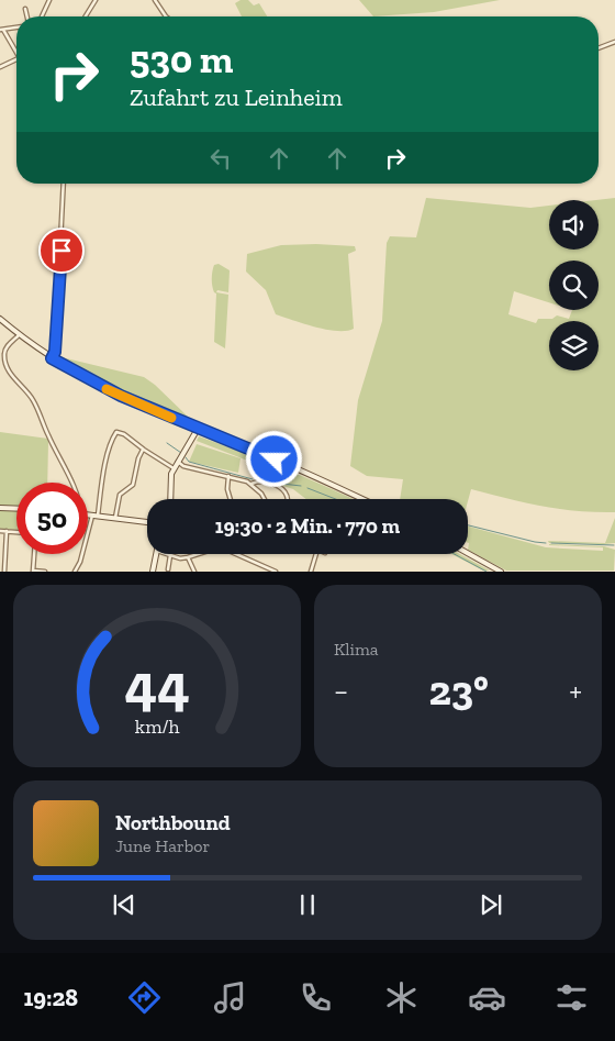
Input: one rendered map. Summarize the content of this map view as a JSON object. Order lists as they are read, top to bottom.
{
  "page": {
    "turn": ["530 m", "Zufahrt zu Leinheim"],
    "limit": "50",
    "trip": "19:30 · 2 Min. · 770 m",
    "tile": "Klima",
    "heat": ["−", "23°", "+"],
    "song": ["Northbound", "June Harbor"],
    "tabs": "19:28",
    "gauge": ["44", "km/h"]
  }
}
